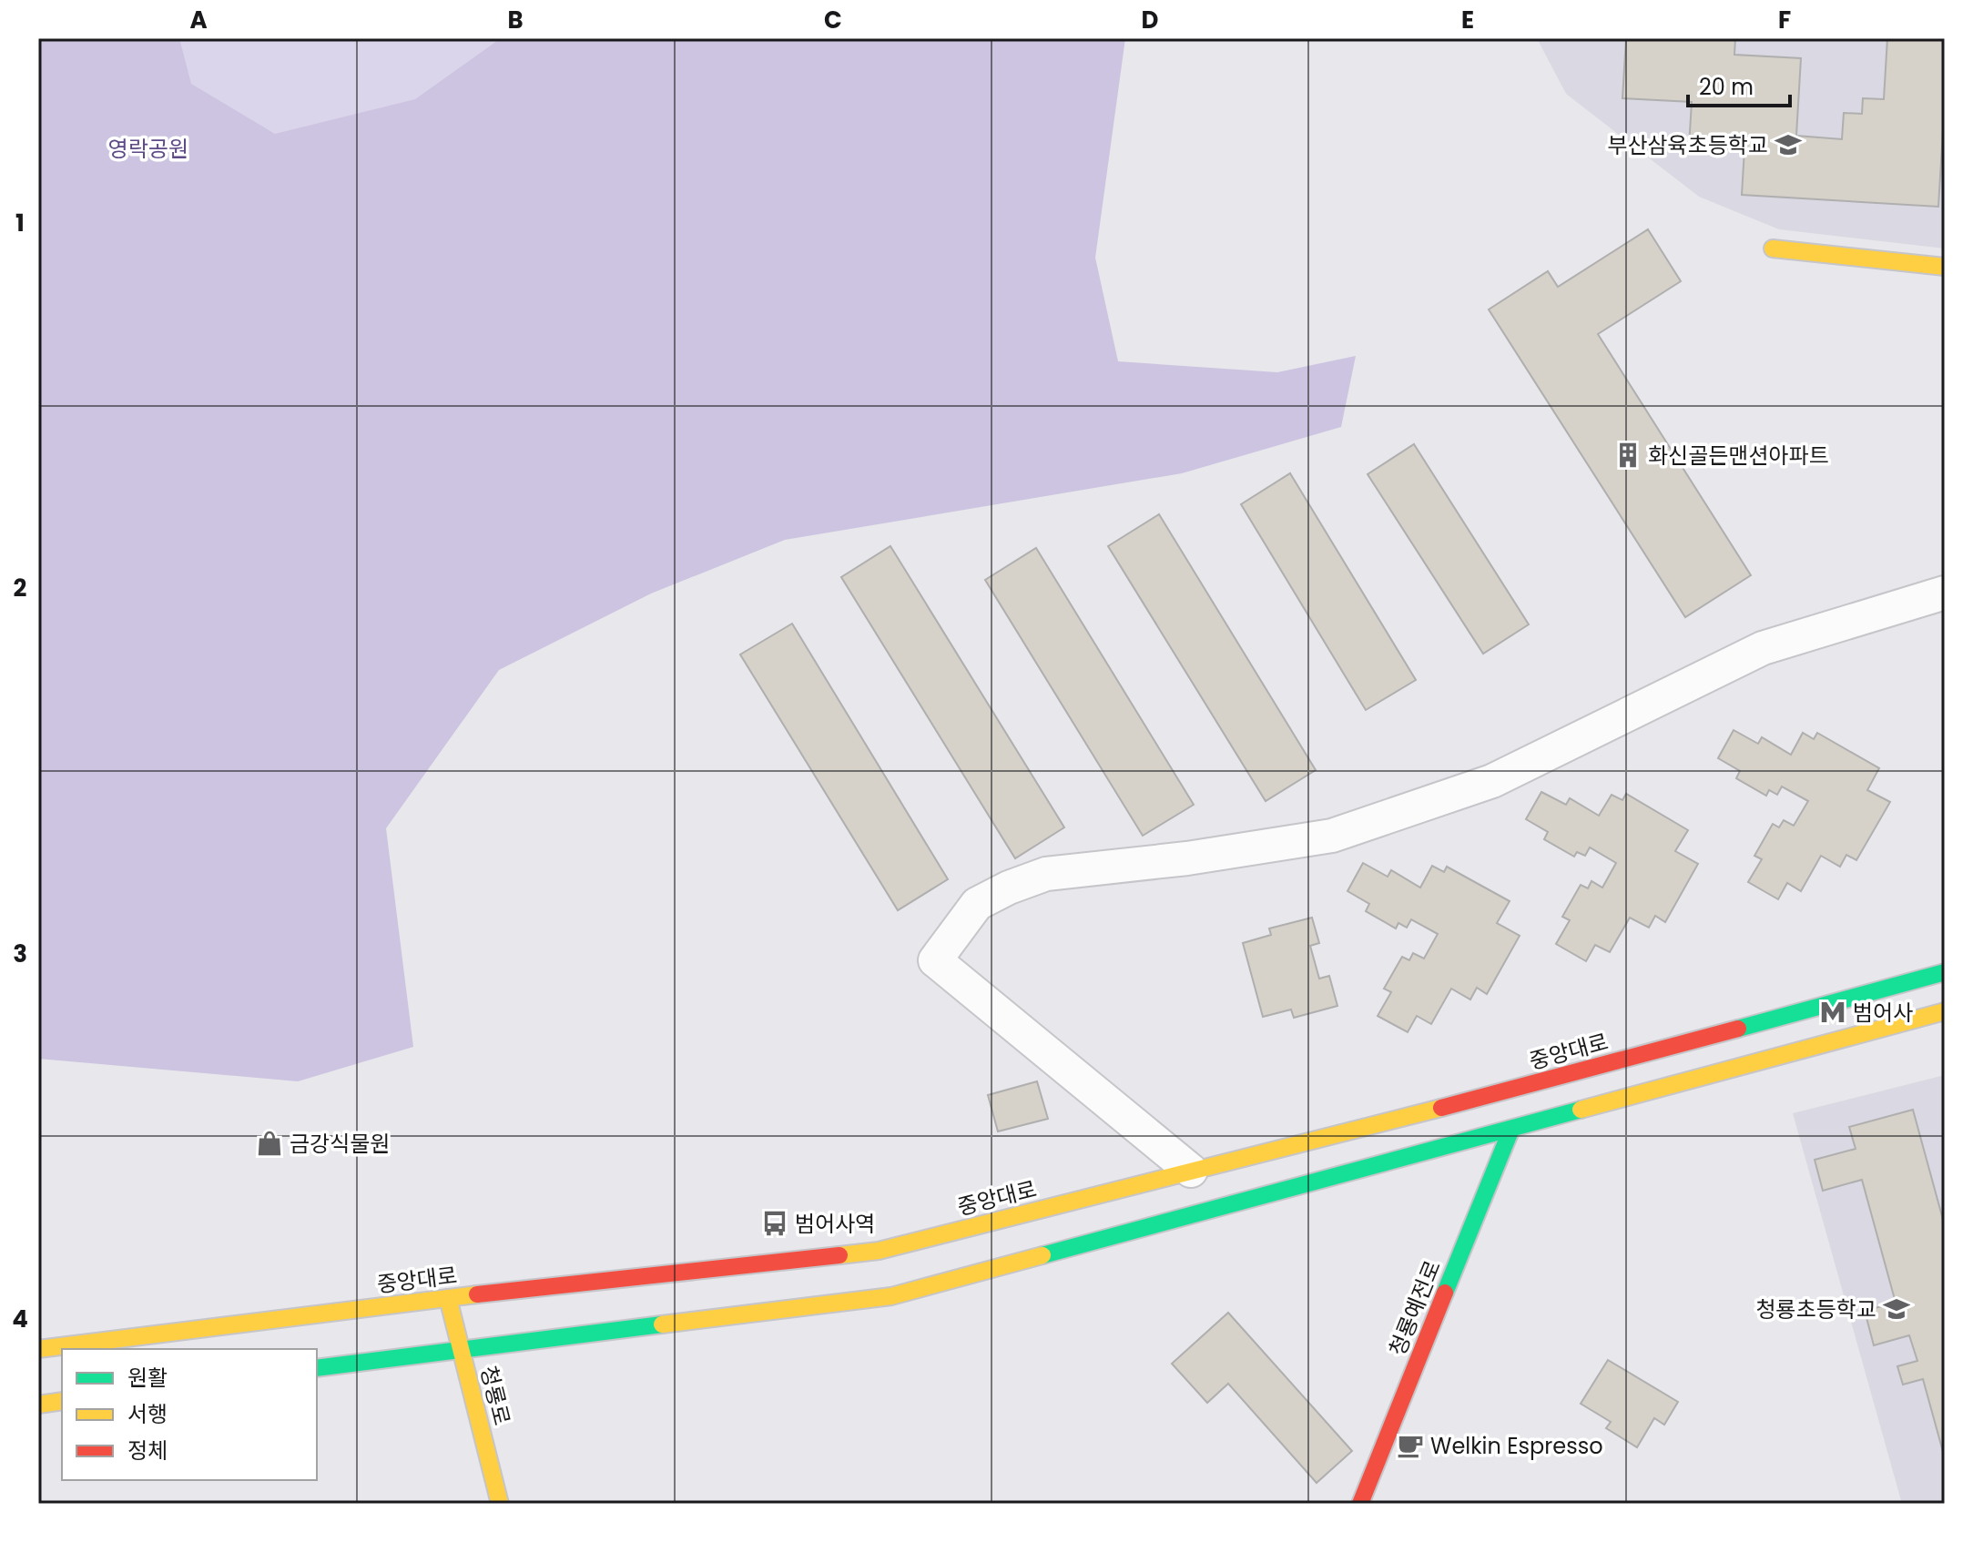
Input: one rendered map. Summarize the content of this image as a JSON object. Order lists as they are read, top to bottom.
{
  "streets": {
    "main road": ["중앙대로", "청룡예전로", "청룡로"]
  },
  "crossings": [
    ["중앙대로", "청룡로"]
  ],
  "parks": ["영락공원"],
  "places": {
    "school or university": ["부산삼육초등학교", "청룡초등학교"],
    "building": ["화신골든맨션아파트"],
    "metro station": ["범어사"],
    "shop": ["금강식물원"],
    "bus stop": ["범어사역"],
    "cafe": ["Welkin Espresso"]
  },
  "legend": ["원활", "서행", "정체"],
  "scale_bar": "20 m",
  "grid": {
    "columns": [
      "A",
      "B",
      "C",
      "D",
      "E",
      "F"
    ],
    "rows": [
      "1",
      "2",
      "3",
      "4"
    ]
  }
}
